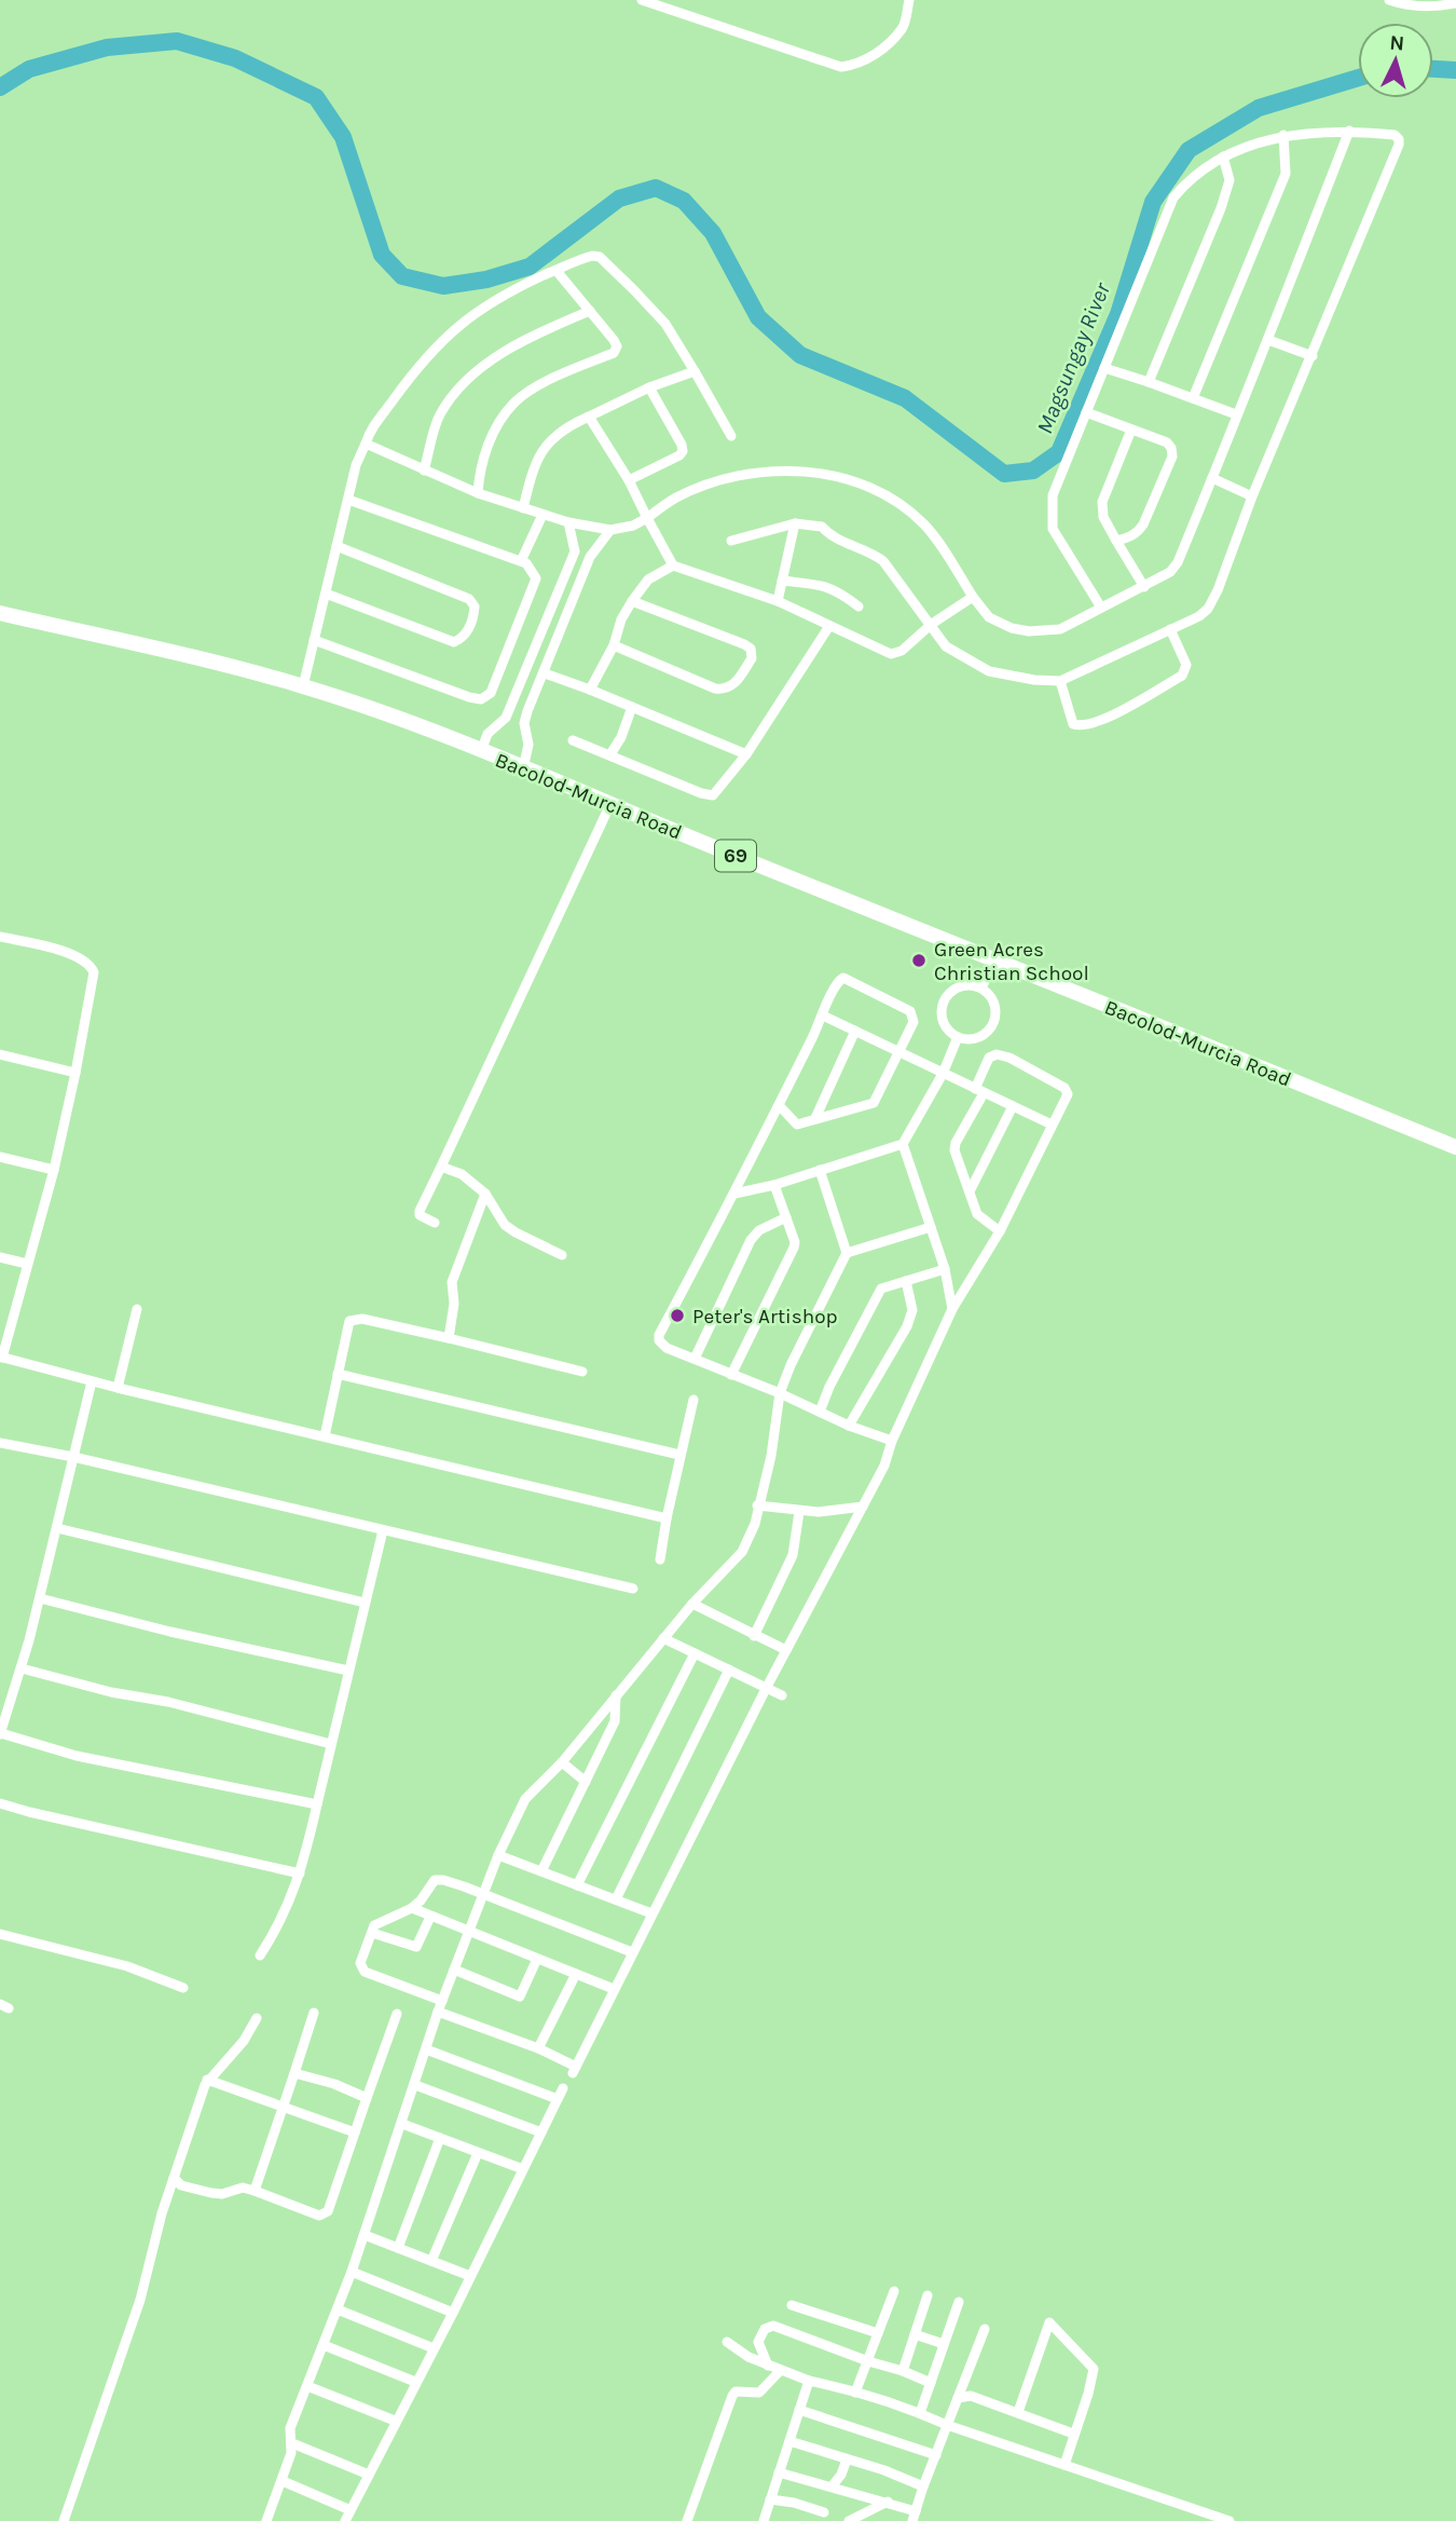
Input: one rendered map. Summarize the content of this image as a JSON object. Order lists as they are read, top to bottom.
{
  "streets": {
    "main road": ["Bacolod-Murcia Road", "69"]
  },
  "water": ["Magsungay River"],
  "places": ["Green Acres Christian School", "Peter's Artishop"],
  "north": "top"
}
